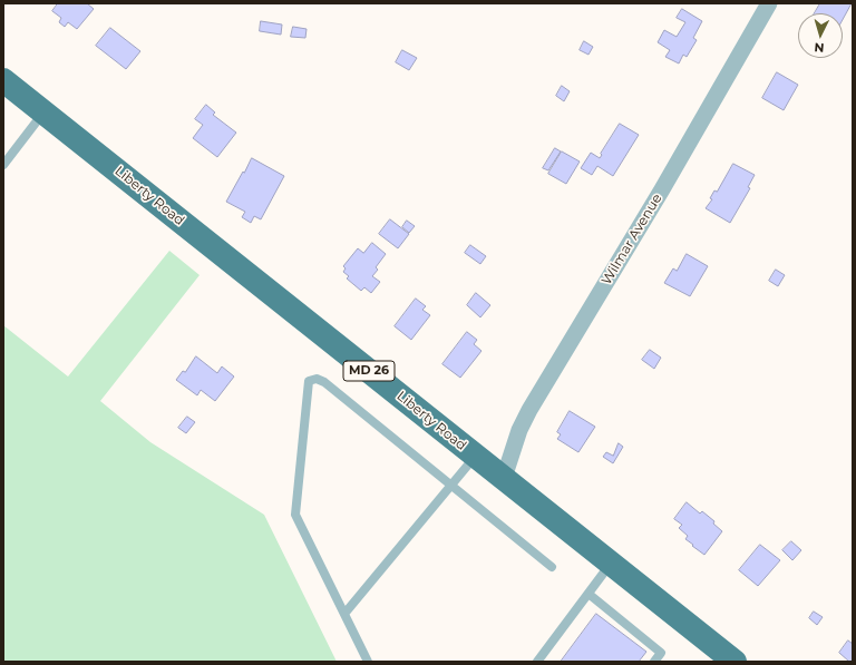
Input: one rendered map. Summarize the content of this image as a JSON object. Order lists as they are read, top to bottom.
{
  "streets": {
    "main road": ["Liberty Road", "MD 26"],
    "street": ["Wilmar Avenue"]
  },
  "crossings": [
    ["Liberty Road", "Wilmar Avenue"]
  ],
  "north": "bottom"
}
